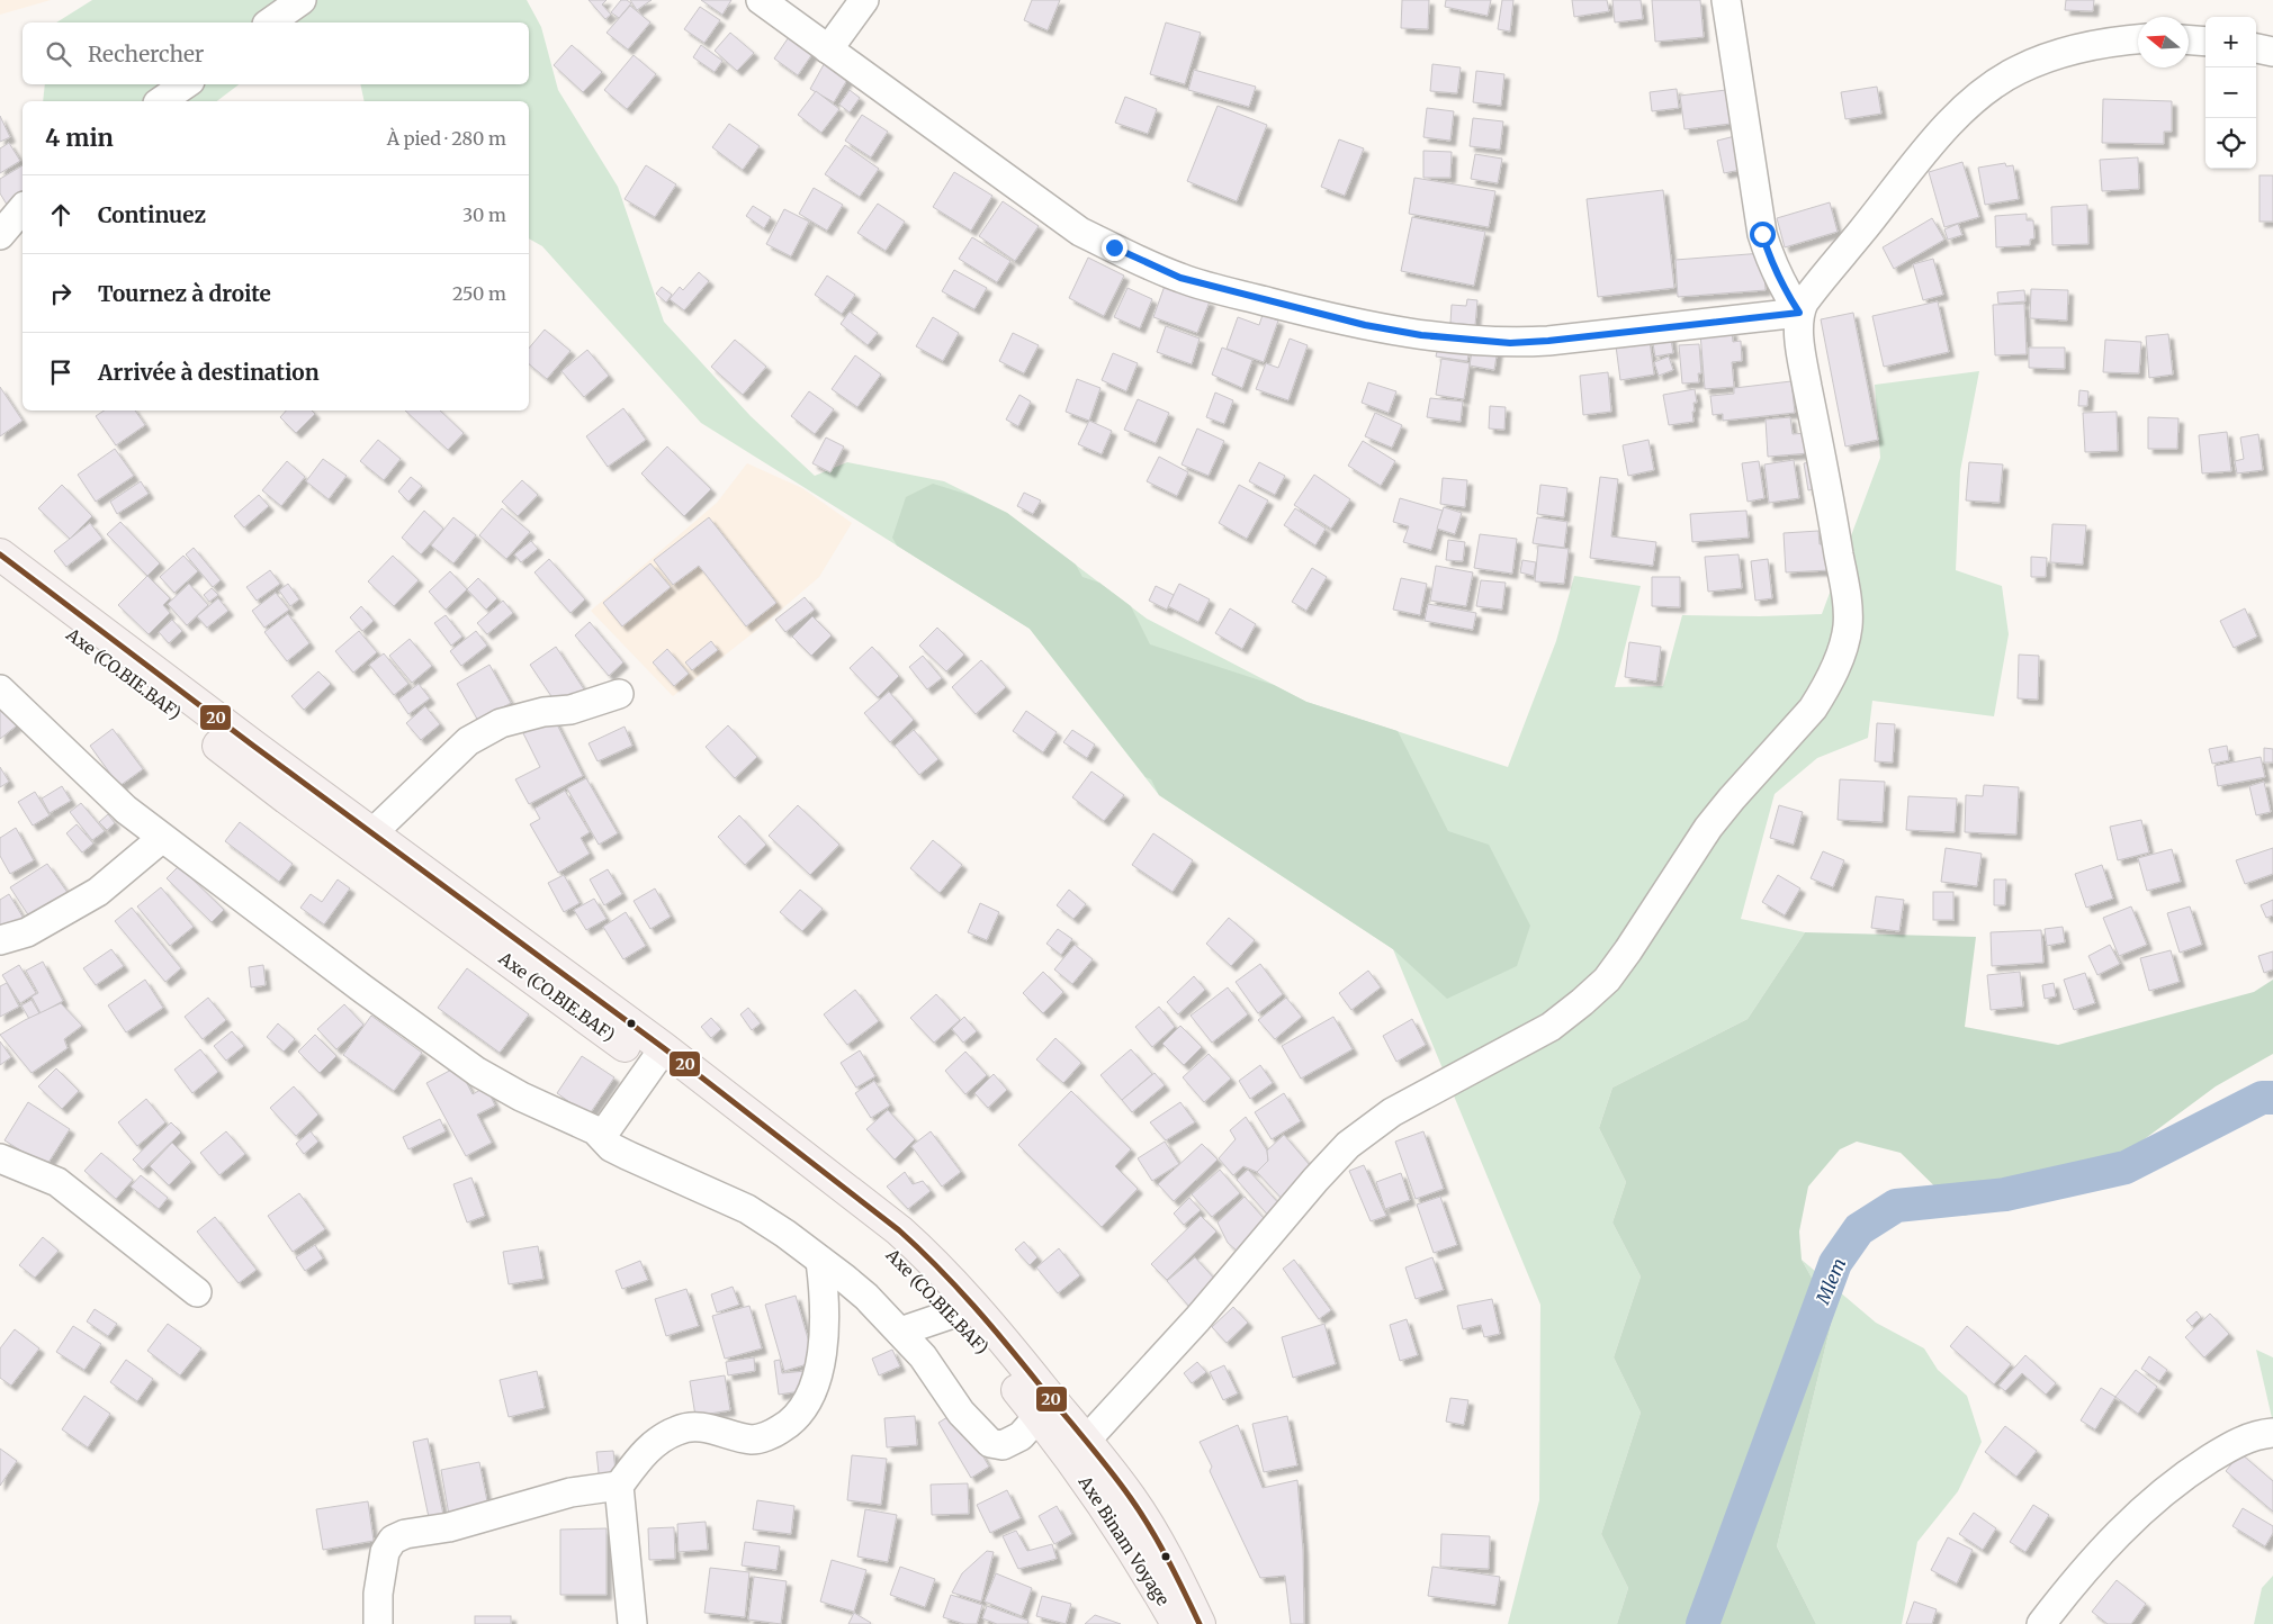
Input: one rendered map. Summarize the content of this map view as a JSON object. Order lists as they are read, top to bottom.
{
  "streets": {
    "highway": ["Axe (CO.BIE.BAF)", "Axe Binam Voyage"]
  },
  "crossings": [
    ["Axe (CO.BIE.BAF)", "Axe Binam Voyage"]
  ],
  "water": ["Mlem"],
  "lines": ["transit line 20"],
  "north": "left",
  "page": {
    "map_buttons": ["+", "−"],
    "search": "Rechercher",
    "heading": ["4 min", "À pied · 280 m"],
    "list": [
      ["Continuez", "30 m"],
      ["Tournez à droite", "250 m"],
      "Arrivée à destination"
    ]
  }
}
